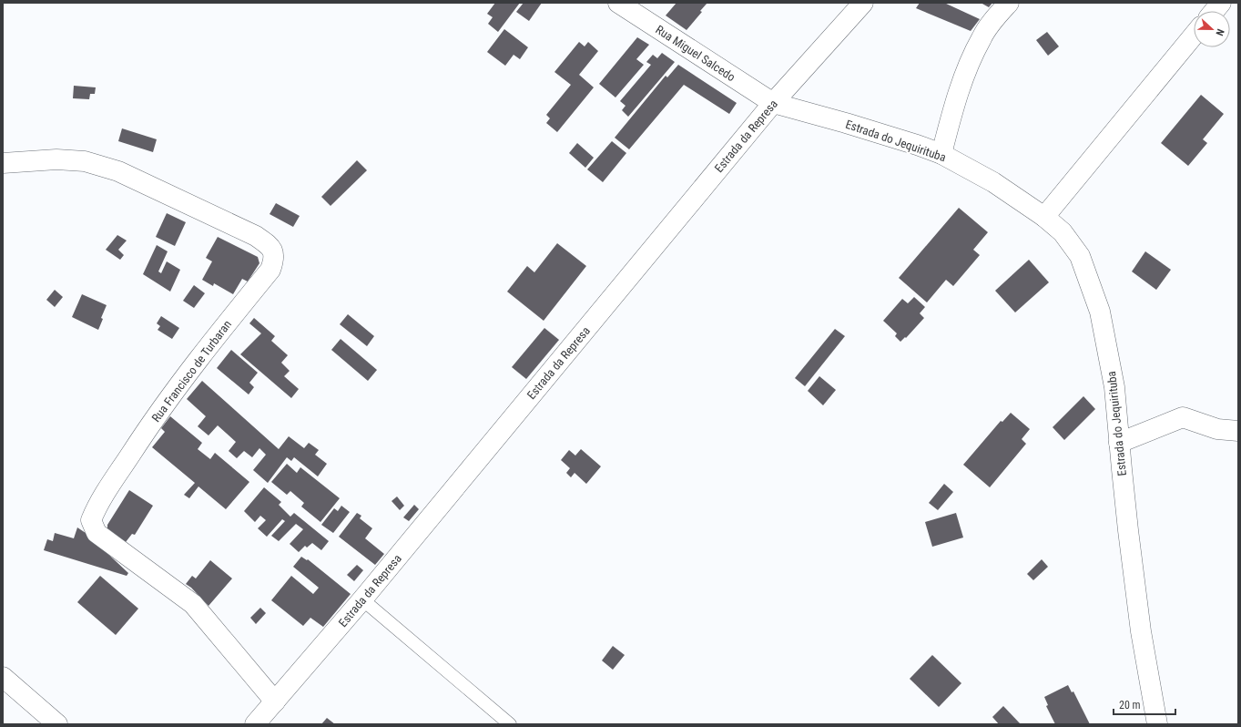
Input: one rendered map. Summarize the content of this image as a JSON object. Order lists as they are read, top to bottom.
{
  "streets": {
    "street": [
      "Rua Miguel Salcedo",
      "Estrada da Represa",
      "Estrada do Jequirituba",
      "Rua Francisco de Turbaran"
    ]
  },
  "crossings": [
    ["Rua Miguel Salcedo", "Estrada da Represa"],
    ["Rua Miguel Salcedo", "Estrada do Jequirituba"],
    ["Estrada da Represa", "Estrada do Jequirituba"],
    ["Estrada da Represa", "Rua Francisco de Turbaran"]
  ],
  "scale_bar": "20 m",
  "north": "right"
}
